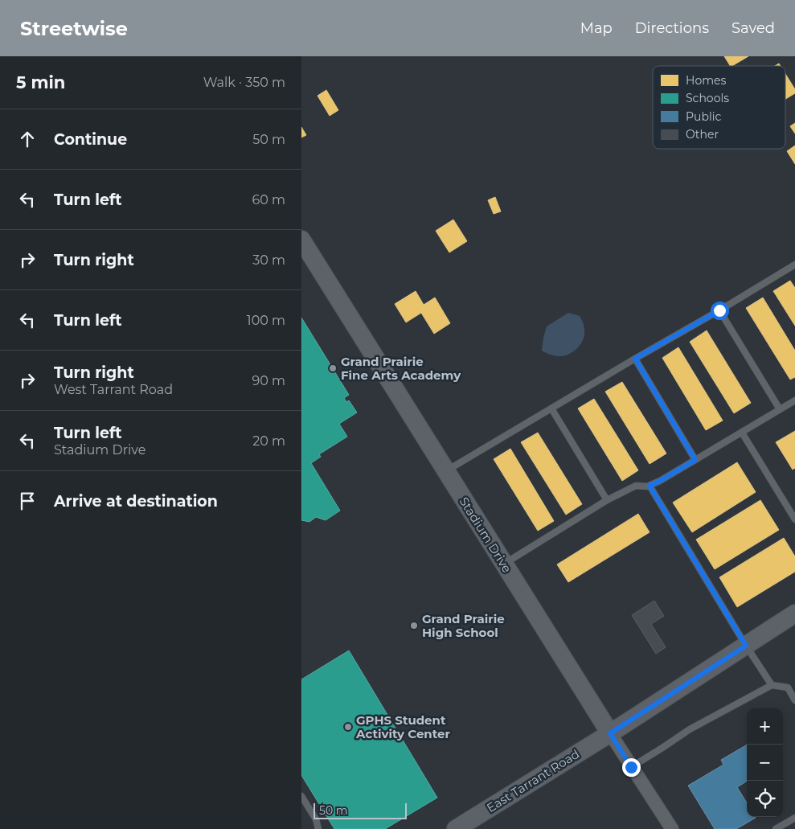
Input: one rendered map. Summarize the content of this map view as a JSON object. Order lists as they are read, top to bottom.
{
  "streets": {
    "street": ["Stadium Drive", "East Tarrant Road"]
  },
  "crossings": [
    ["Stadium Drive", "East Tarrant Road"]
  ],
  "places": ["Grand Prairie Fine Arts Academy", "Grand Prairie High School", "GPHS Student Activity Center"],
  "legend": [
    "Homes",
    "Schools",
    "Public",
    "Other"
  ],
  "scale_bar": "50 m",
  "page": {
    "header": "Streetwise",
    "nav": ["Map", "Directions", "Saved"],
    "heading": ["5 min", "Walk · 350 m"],
    "list": [
      ["Continue", "50 m"],
      ["Turn left", "60 m"],
      ["Turn right", "30 m"],
      ["Turn left", "100 m"],
      ["Turn right", "West Tarrant Road", "90 m"],
      ["Turn left", "Stadium Drive", "20 m"],
      "Arrive at destination"
    ],
    "map_buttons": ["+", "−"],
    "scale": "50 m"
  }
}
